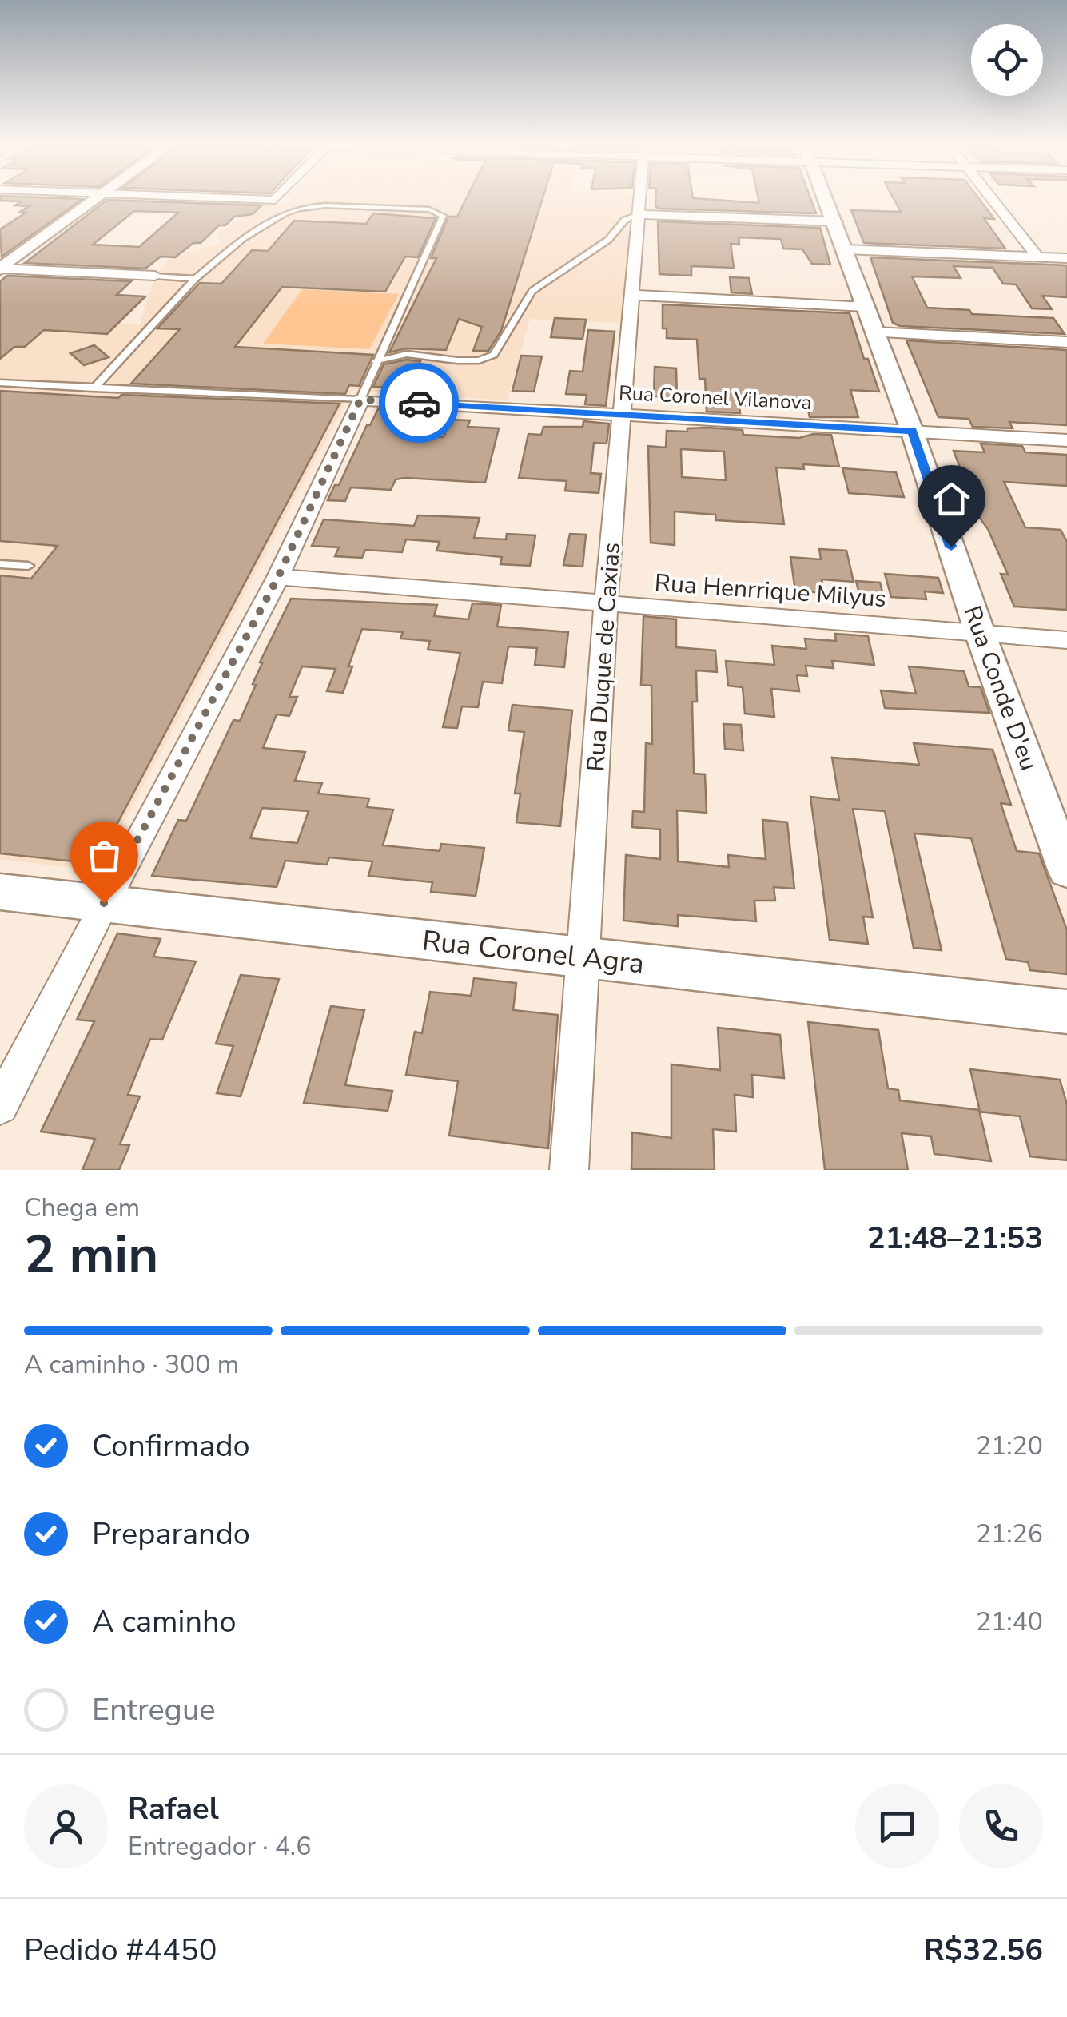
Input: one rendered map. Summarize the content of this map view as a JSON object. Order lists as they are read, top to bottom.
{
  "streets": {
    "street": [
      "Rua Coronel Vilanova",
      "Rua Henrrique Milyus",
      "Rua Duque de Caxias",
      "Rua Conde D'eu",
      "Rua Coronel Agra"
    ]
  },
  "crossings": [
    ["Rua Coronel Vilanova", "Rua Duque de Caxias"],
    ["Rua Coronel Vilanova", "Rua Conde D'eu"],
    ["Rua Henrrique Milyus", "Rua Duque de Caxias"],
    ["Rua Henrrique Milyus", "Rua Conde D'eu"],
    ["Rua Duque de Caxias", "Rua Coronel Agra"]
  ],
  "page": {
    "heading": ["2 min", "Chega em", "21:48–21:53"],
    "panel": [
      "Rafael",
      "Entregador · 4.6",
      "Pedido #4450",
      "R$32.56"
    ],
    "bar": "A caminho · 300 m",
    "list": [
      ["Confirmado", "21:20"],
      ["Preparando", "21:26"],
      ["A caminho", "21:40"],
      "Entregue"
    ]
  }
}
